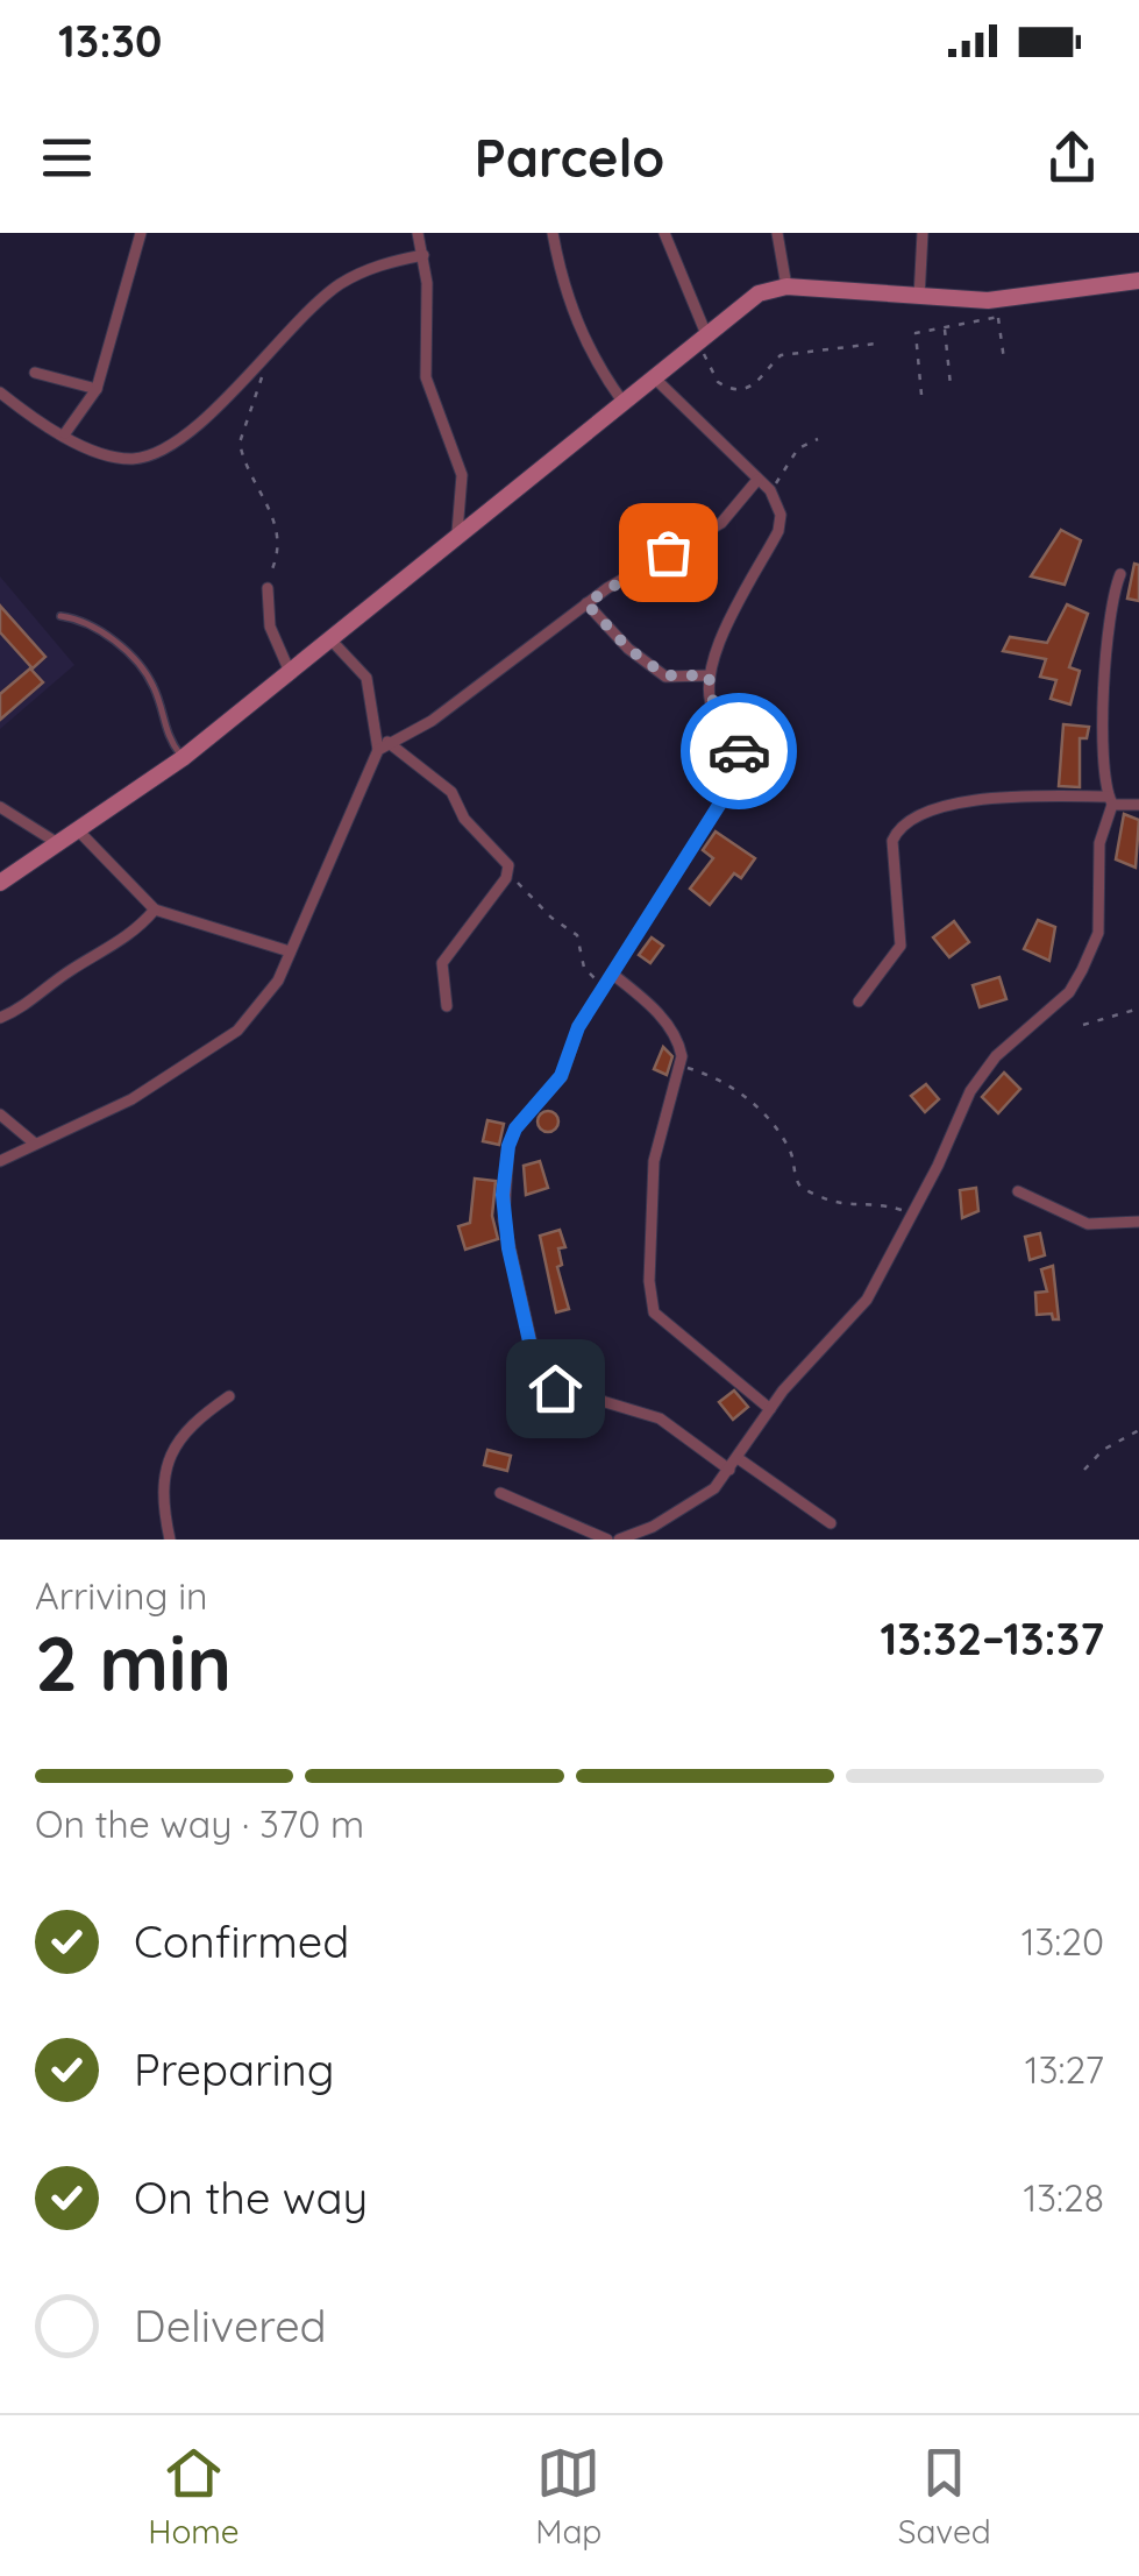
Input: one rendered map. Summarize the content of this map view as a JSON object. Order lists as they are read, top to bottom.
{
  "page": {
    "status": "13:30",
    "header": "Parcelo",
    "heading": ["2 min", "Arriving in", "13:32–13:37"],
    "bar": "On the way · 370 m",
    "list": [
      ["Confirmed", "13:20"],
      ["Preparing", "13:27"],
      ["On the way", "13:28"],
      "Delivered"
    ],
    "tabs": ["Home", "Map", "Saved"]
  }
}
